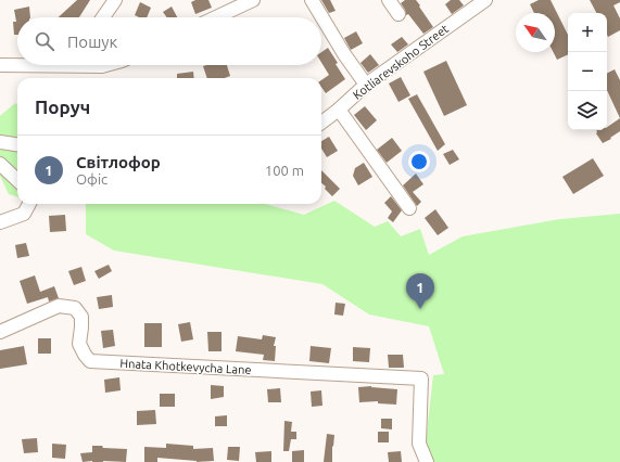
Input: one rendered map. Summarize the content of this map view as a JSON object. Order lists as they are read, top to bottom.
{
  "streets": {
    "street": ["Kotliarevskoho Street", "Hnata Khotkevycha Lane"]
  },
  "north": "top left",
  "page": {
    "map_buttons": ["+", "−"],
    "search": "Пошук",
    "heading": "Поруч",
    "list": [
      {
        "mark": "1",
        "name": "Світлофор",
        "note": "Офіс",
        "value": "100 m"
      }
    ],
    "pins": "1"
  }
}
